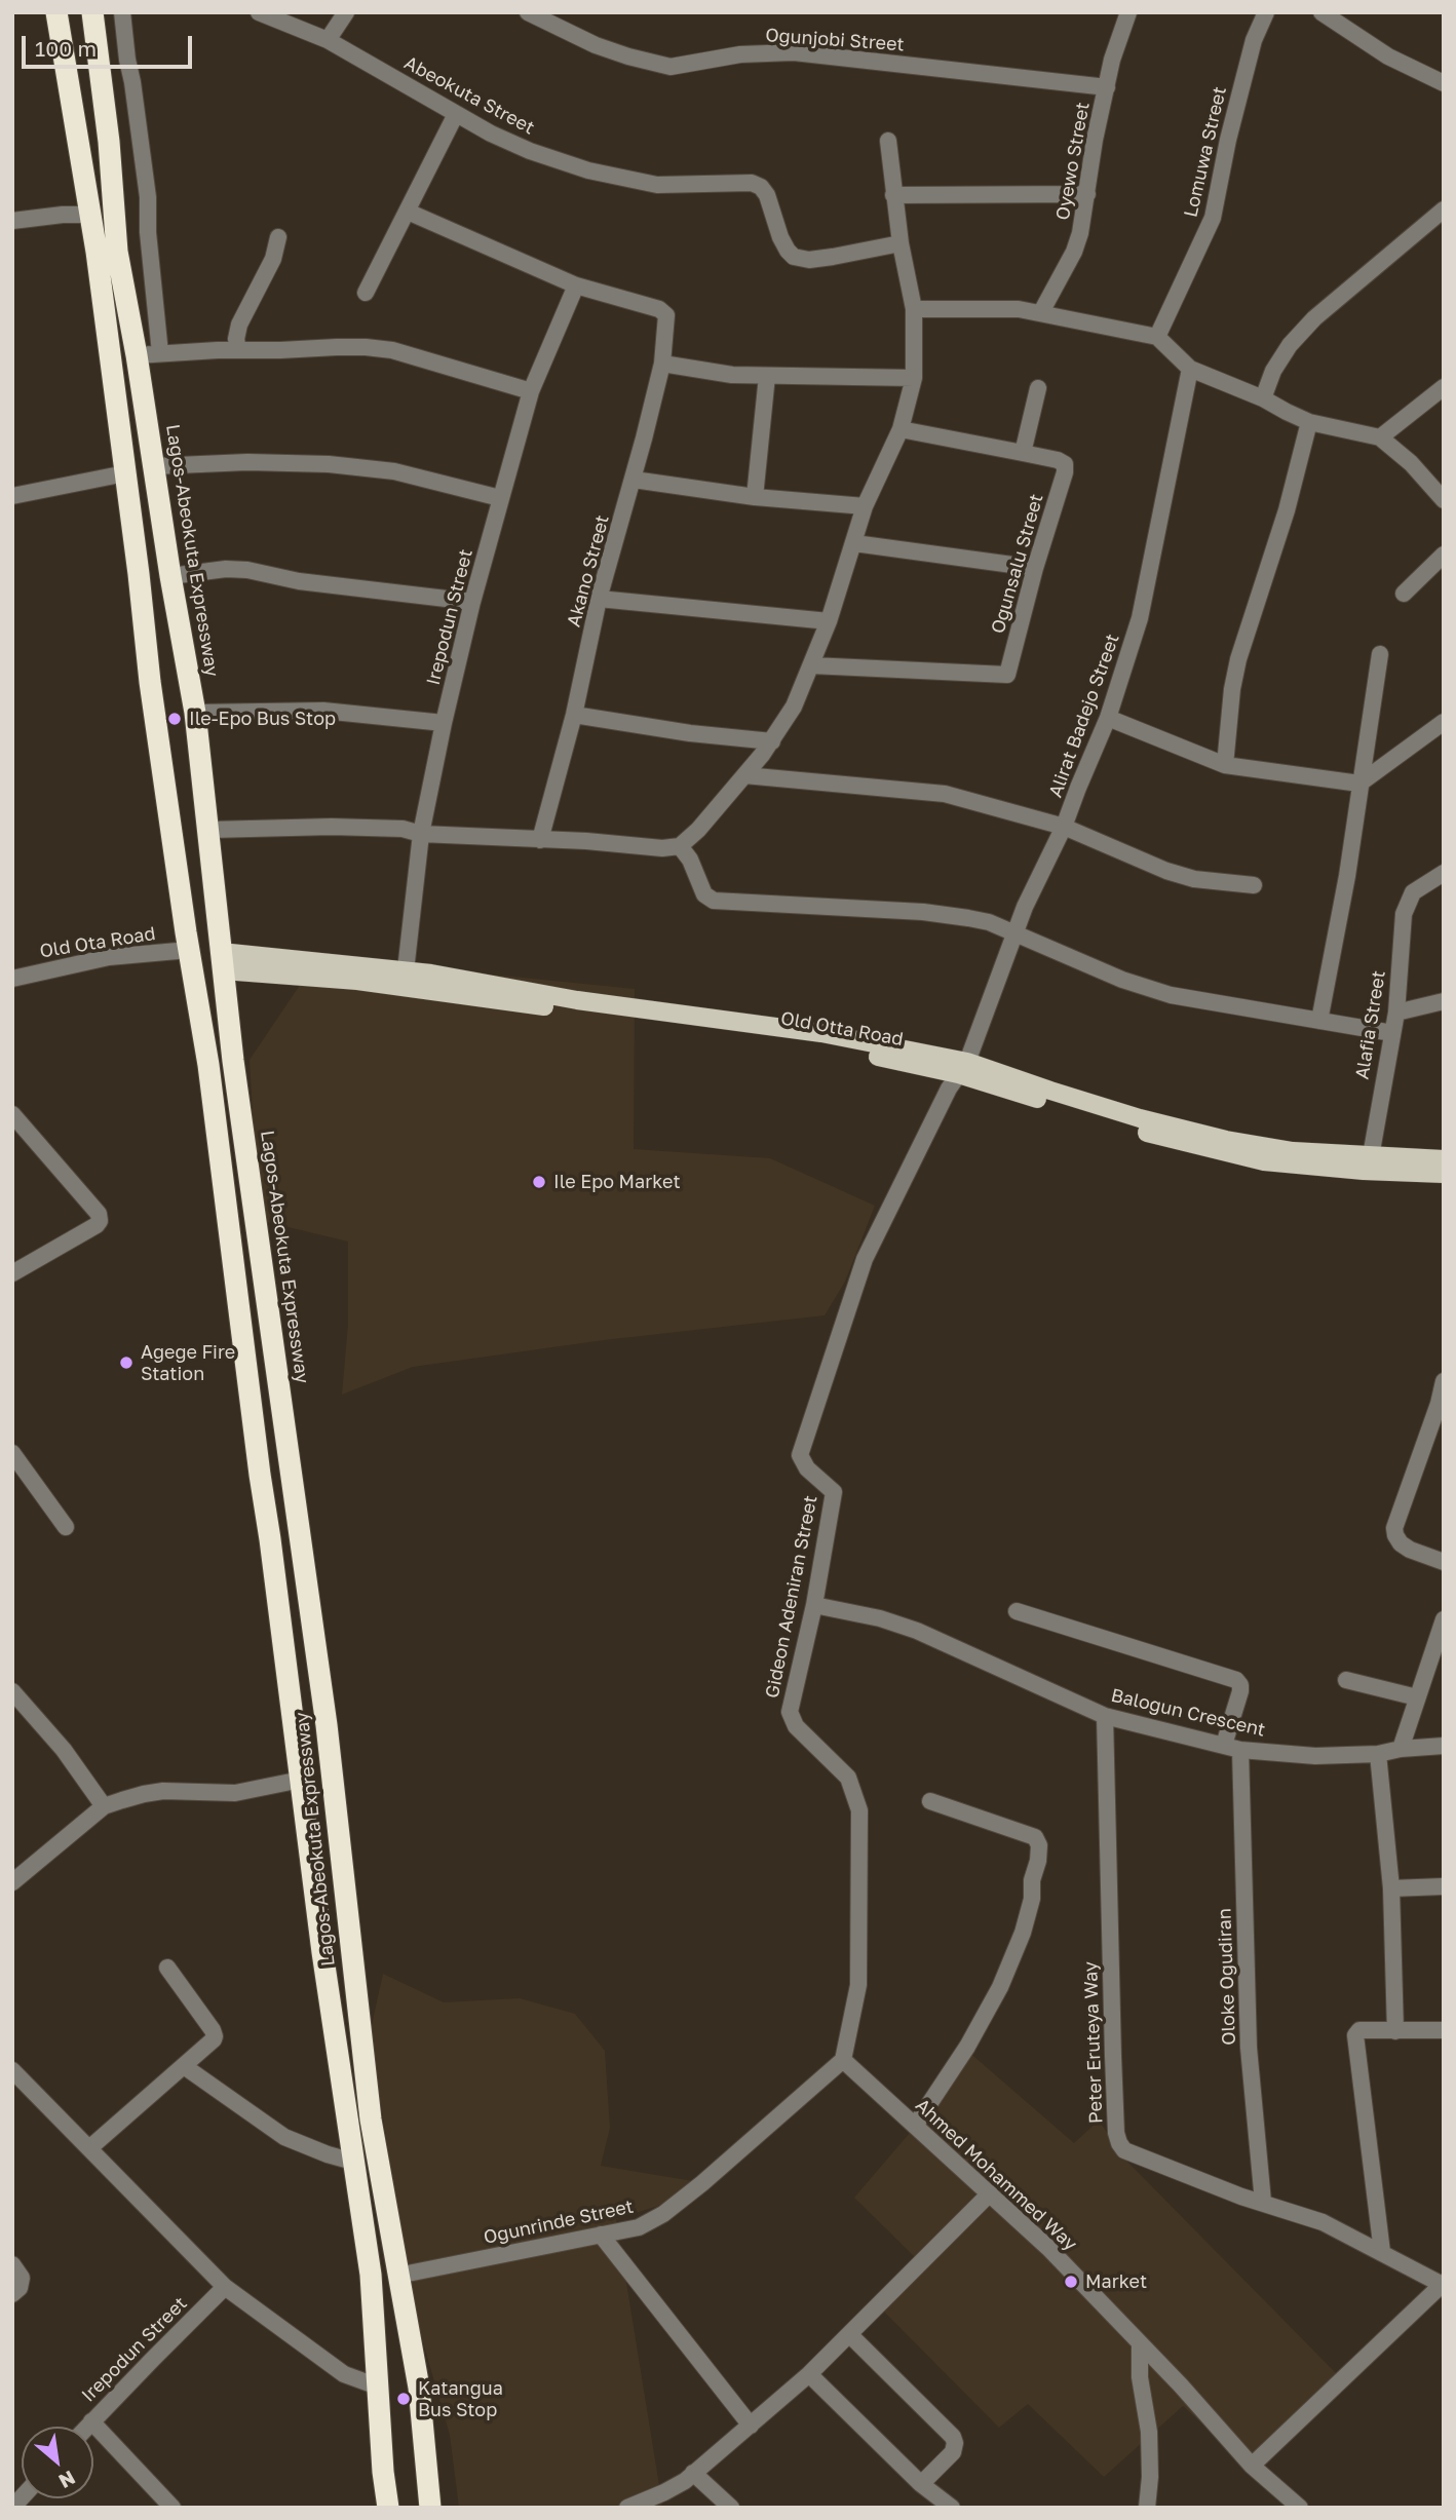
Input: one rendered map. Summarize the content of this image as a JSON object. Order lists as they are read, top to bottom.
{
  "streets": {
    "highway": ["Lagos-Abeokuta Expressway"],
    "main road": ["Old Otta Road"],
    "street": [
      "Ogunjobi Street",
      "Abeokuta Street",
      "Lomuwa Street",
      "Oyewo Street",
      "Ogunsalu Street",
      "Akano Street",
      "Irepodun Street",
      "Alirat Badejo Street",
      "Old Ota Road",
      "Alafia Street",
      "Gideon Adeniran Street",
      "Balogun Crescent",
      "Oloke Ogudiran",
      "Peter Eruteya Way",
      "Ahmed Mohammed Way",
      "Ogunrinde Street"
    ]
  },
  "crossings": [
    ["Ogunjobi Street", "Oyewo Street"],
    ["Lagos-Abeokuta Expressway", "Old Ota Road"],
    ["Lagos-Abeokuta Expressway", "Old Otta Road"],
    ["Lagos-Abeokuta Expressway", "Ogunrinde Street"],
    ["Akano Street", "Irepodun Street"],
    ["Alirat Badejo Street", "Old Otta Road"],
    ["Alirat Badejo Street", "Gideon Adeniran Street"],
    ["Alafia Street", "Old Otta Road"],
    ["Old Otta Road", "Gideon Adeniran Street"],
    ["Gideon Adeniran Street", "Balogun Crescent"],
    ["Gideon Adeniran Street", "Ahmed Mohammed Way"],
    ["Gideon Adeniran Street", "Ogunrinde Street"],
    ["Balogun Crescent", "Oloke Ogudiran"],
    ["Balogun Crescent", "Peter Eruteya Way"],
    ["Oloke Ogudiran", "Peter Eruteya Way"],
    ["Ahmed Mohammed Way", "Ogunrinde Street"]
  ],
  "places": [
    "Ile-Epo Bus Stop",
    "Ile Epo Market",
    "Agege Fire Station",
    "Market",
    "Katangua Bus Stop"
  ],
  "scale_bar": "100 m",
  "north": "bottom right"
}
